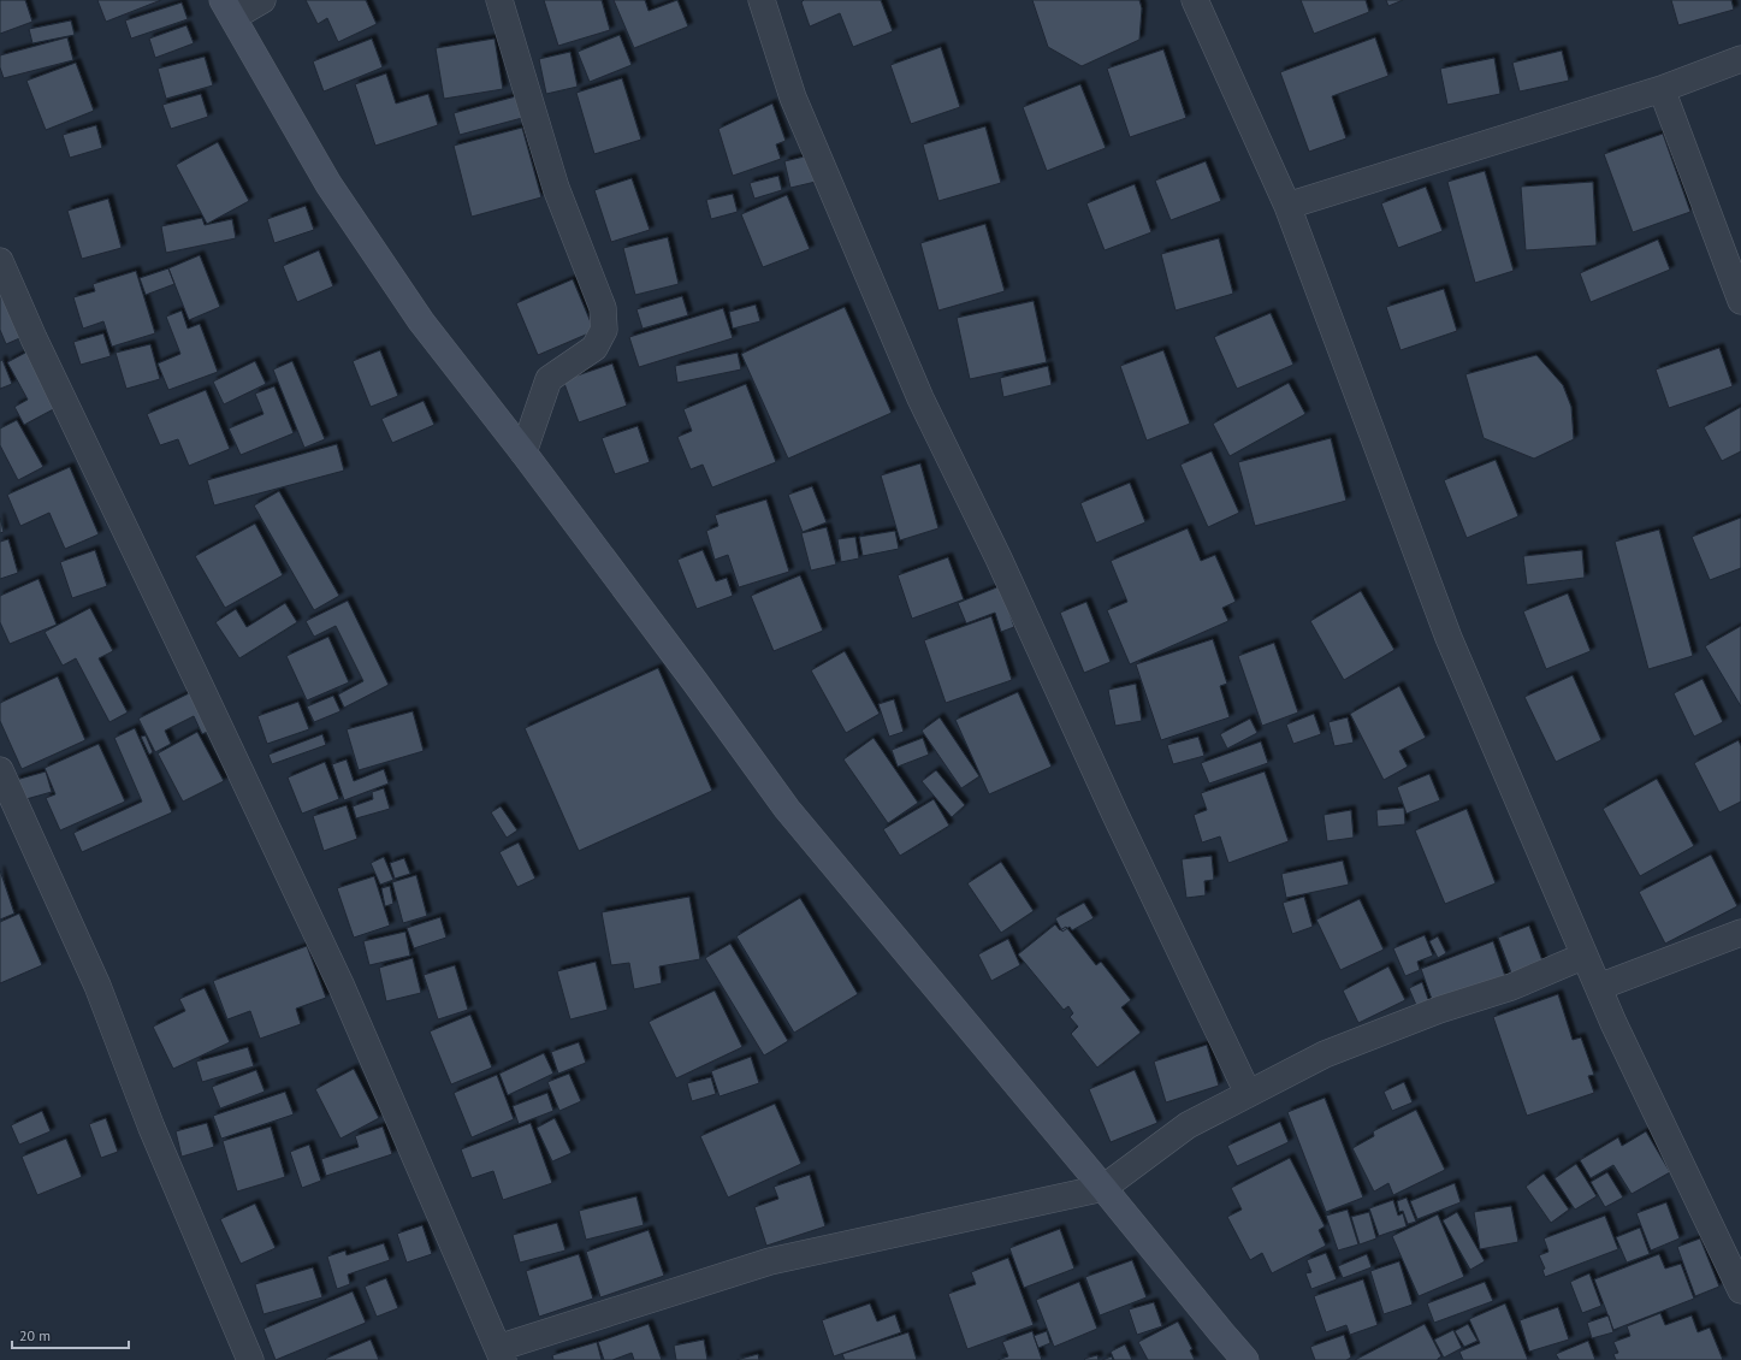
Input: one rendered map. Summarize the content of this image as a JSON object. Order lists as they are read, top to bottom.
{
  "scale_bar": "20 m"
}
